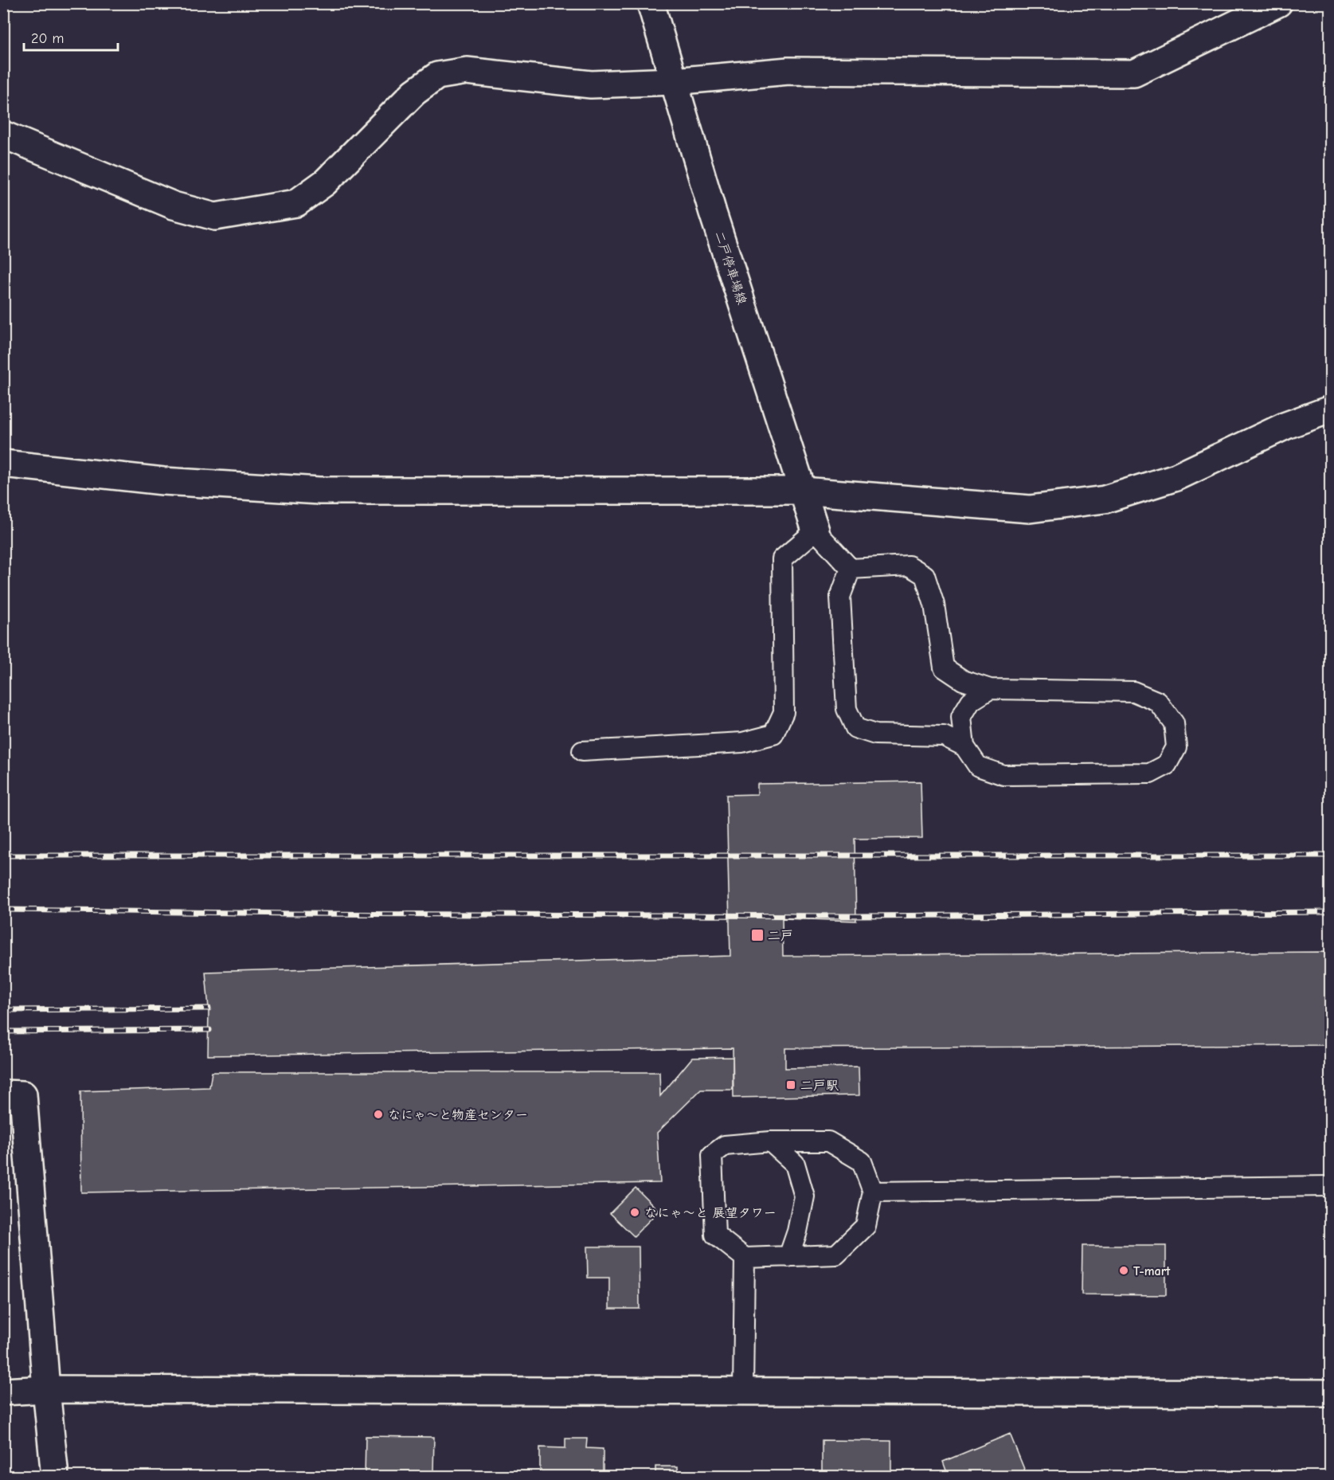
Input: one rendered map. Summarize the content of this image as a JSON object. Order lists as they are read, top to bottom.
{
  "streets": {
    "street": ["二戸停車場線"]
  },
  "places": {
    "transit": ["二戸", "二戸駅"],
    "other": ["なにゃ～と物産センター", "なにゃ～と 展望タワー", "T-mart"]
  },
  "scale_bar": "20 m"
}
